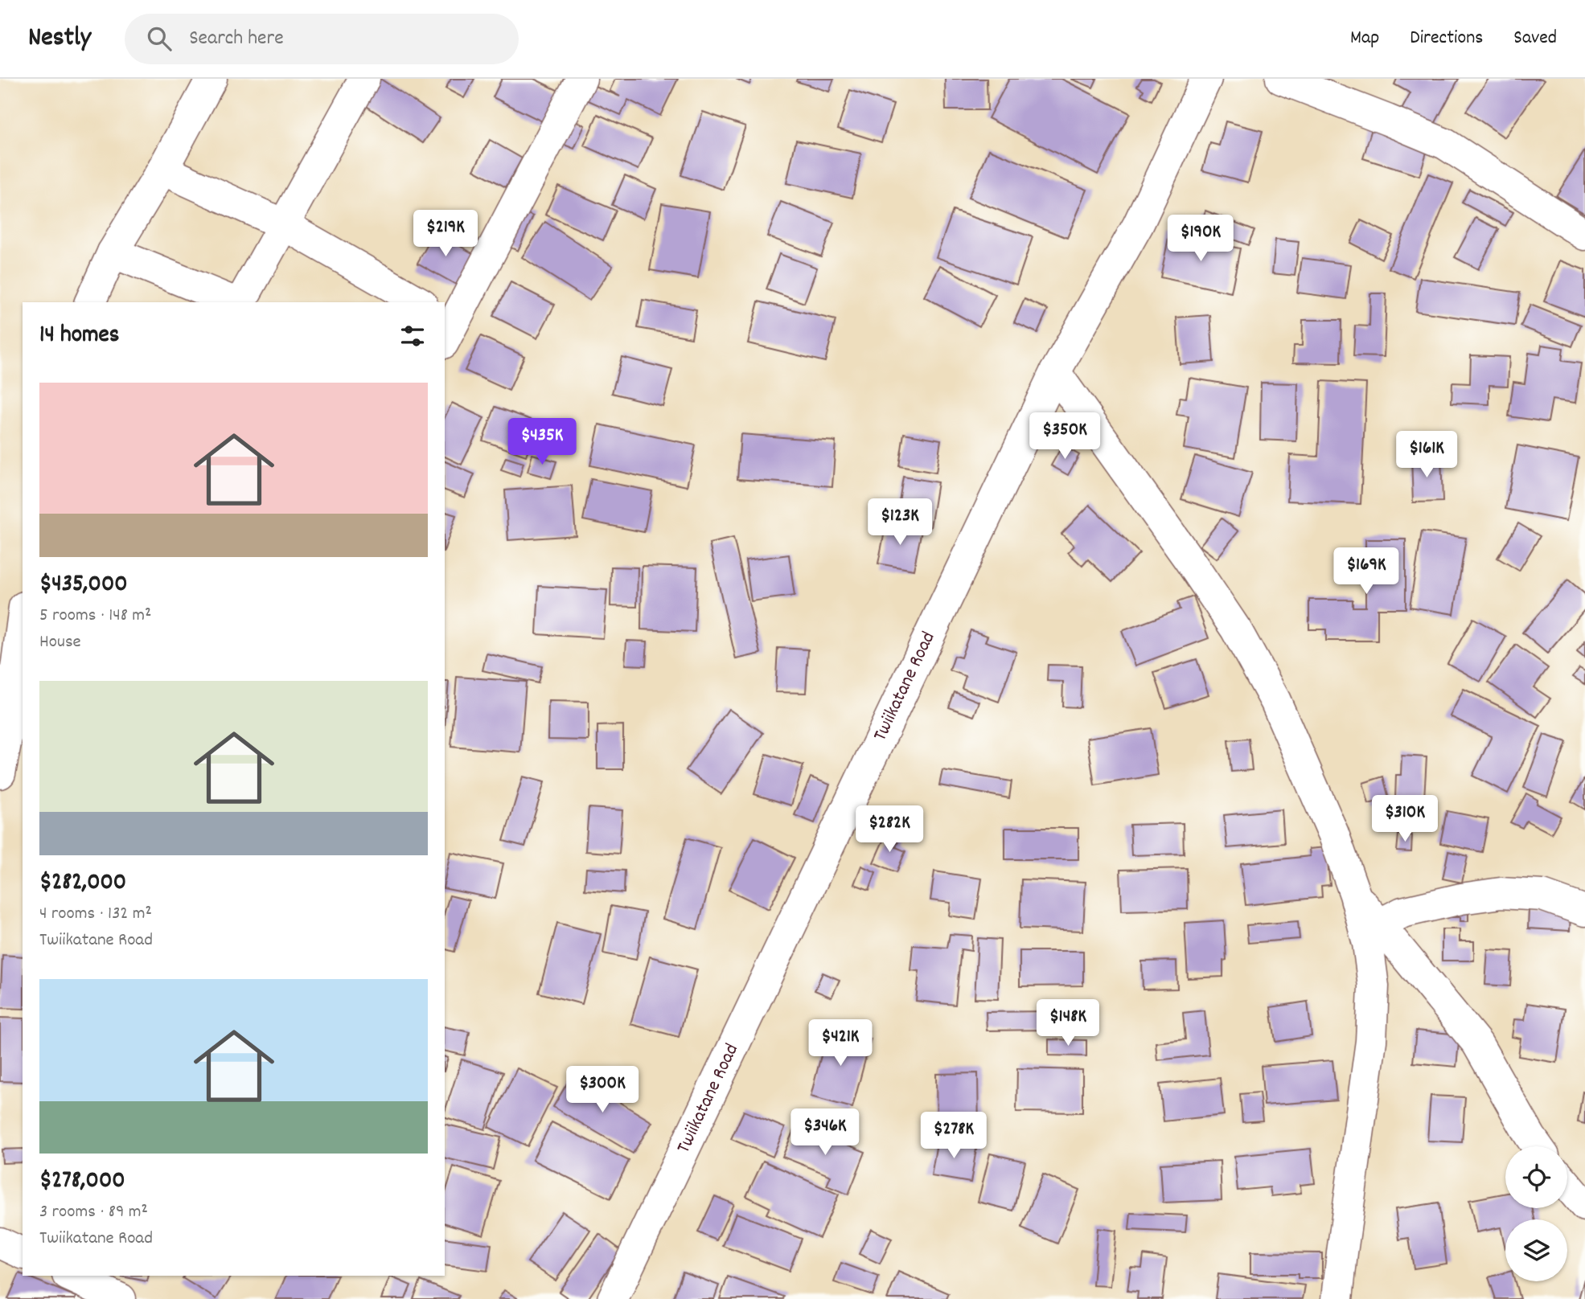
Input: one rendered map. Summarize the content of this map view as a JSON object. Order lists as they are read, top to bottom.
{
  "streets": {
    "street": ["Twiikatane Road"]
  },
  "page": {
    "header": "Nestly",
    "search": "Search here",
    "nav": ["Map", "Directions", "Saved"],
    "price": [
      "$219K",
      "$190K",
      "$350K",
      "$435K",
      "$161K",
      "$123K",
      "$169K",
      "$310K",
      "$282K",
      "$148K",
      "$421K",
      "$300K",
      "$346K",
      "$278K"
    ],
    "heading": "14 homes",
    "list": [
      {
        "name": "$435,000",
        "note": "5 rooms · 148 m² · House"
      },
      {
        "name": "$282,000",
        "note": "4 rooms · 132 m² · Twiikatane Road"
      },
      {
        "name": "$278,000",
        "note": "3 rooms · 89 m² · Twiikatane Road"
      }
    ]
  }
}
